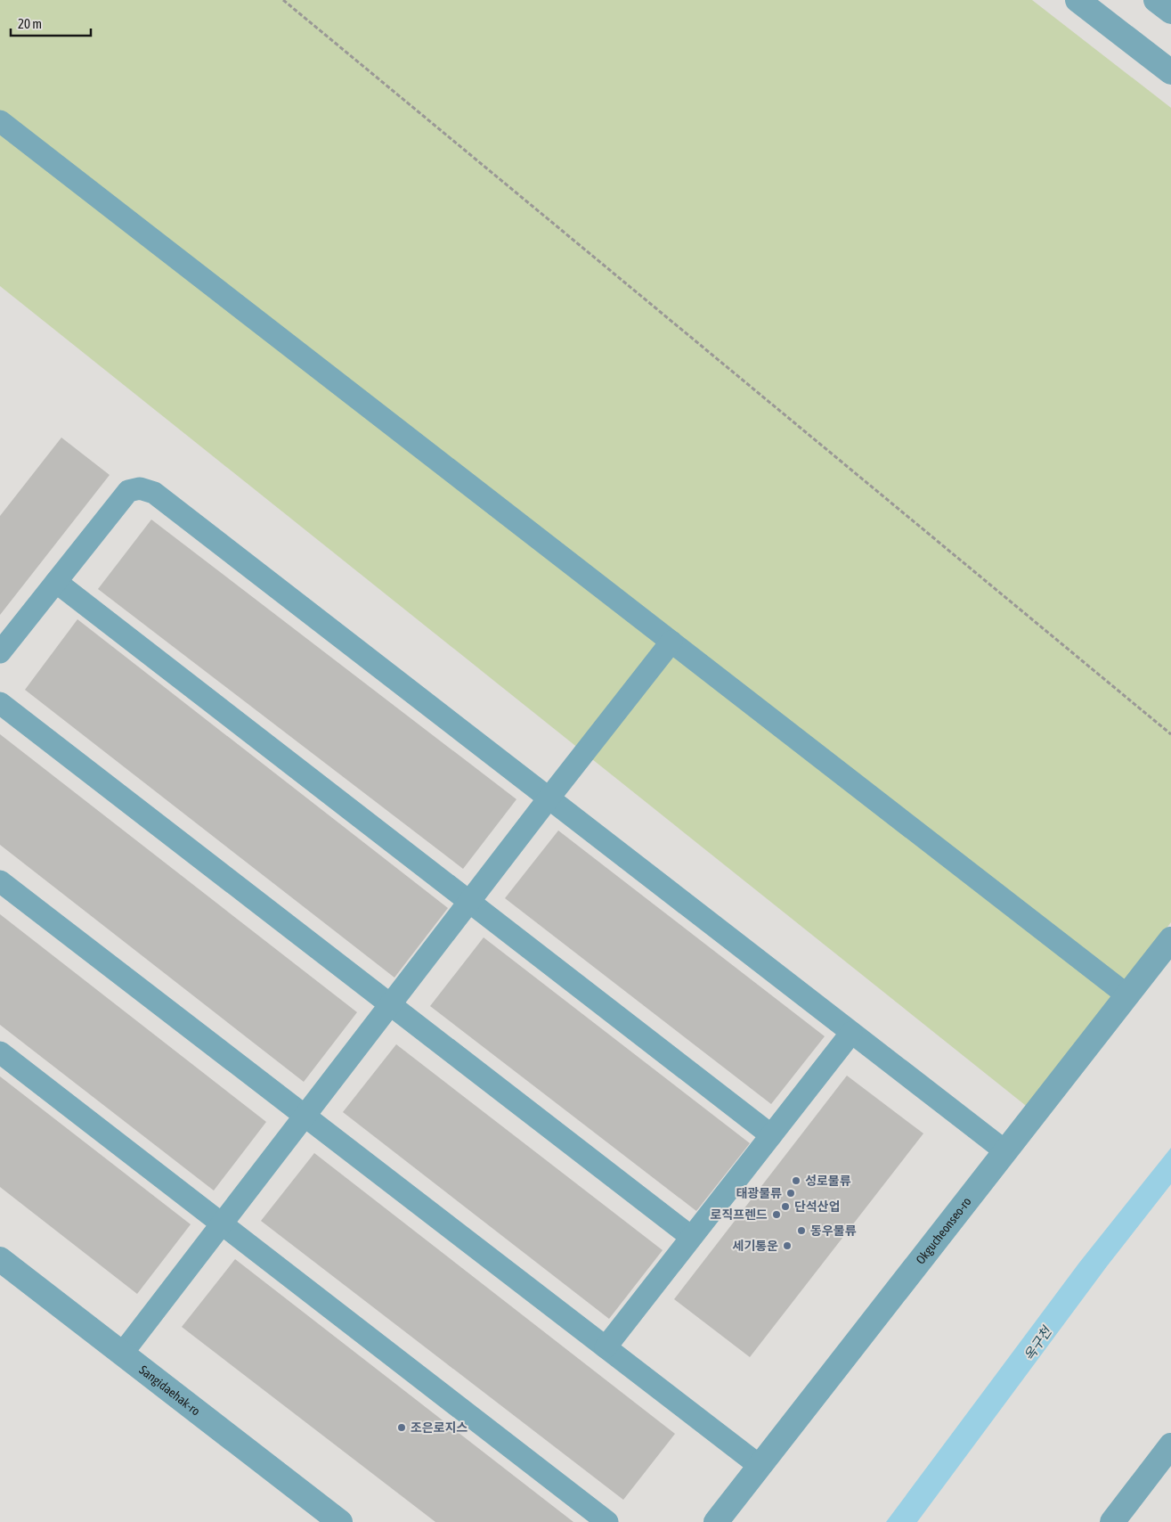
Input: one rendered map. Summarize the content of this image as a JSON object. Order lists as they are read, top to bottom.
{
  "streets": {
    "street": ["Okgucheonseo-ro", "Sangidaehak-ro"]
  },
  "water": ["옥구천"],
  "places": [
    "성로물류",
    "태광물류",
    "단석산업",
    "로직프렌드",
    "동우물류",
    "세기통운",
    "조은로지스"
  ],
  "scale_bar": "20 m"
}
